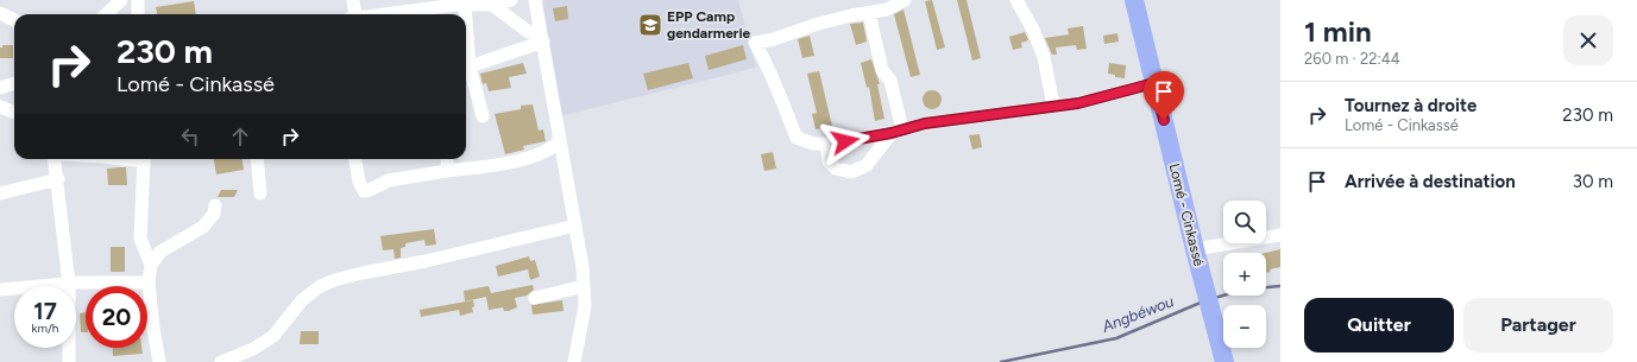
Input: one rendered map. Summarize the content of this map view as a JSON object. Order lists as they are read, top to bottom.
{
  "streets": {
    "highway": ["Lomé - Cinkassé"]
  },
  "water": ["Angbéwou"],
  "places": {
    "school or university": ["EPP Camp gendarmerie"]
  },
  "page": {
    "heading": ["1 min", "260 m · 22:44"],
    "turn": ["230 m", "Lomé - Cinkassé"],
    "list": [
      {
        "name": "Tournez à droite",
        "note": "Lomé - Cinkassé",
        "value": "230 m"
      },
      {
        "name": "Arrivée à destination",
        "value": "30 m"
      }
    ],
    "map_buttons": ["+", "−"],
    "speed": "17 km/h",
    "limit": "20",
    "buttons": ["Quitter", "Partager"]
  }
}
